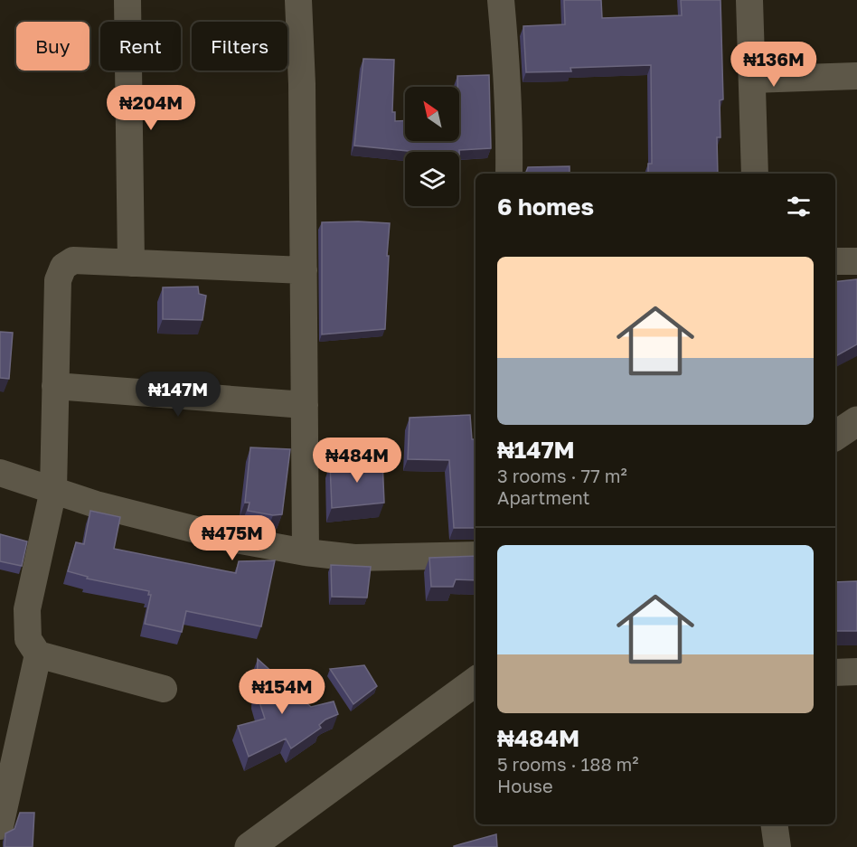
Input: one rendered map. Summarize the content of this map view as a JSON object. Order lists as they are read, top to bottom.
{
  "north": "top left",
  "page": {
    "chip": ["Buy", "Rent", "Filters"],
    "price": [
      "₦136M",
      "₦204M",
      "₦147M",
      "₦484M",
      "₦475M",
      "₦154M"
    ],
    "heading": "6 homes",
    "list": [
      {
        "name": "₦147M",
        "note": "3 rooms · 77 m² · Apartment"
      },
      {
        "name": "₦484M",
        "note": "5 rooms · 188 m² · House"
      }
    ]
  }
}
